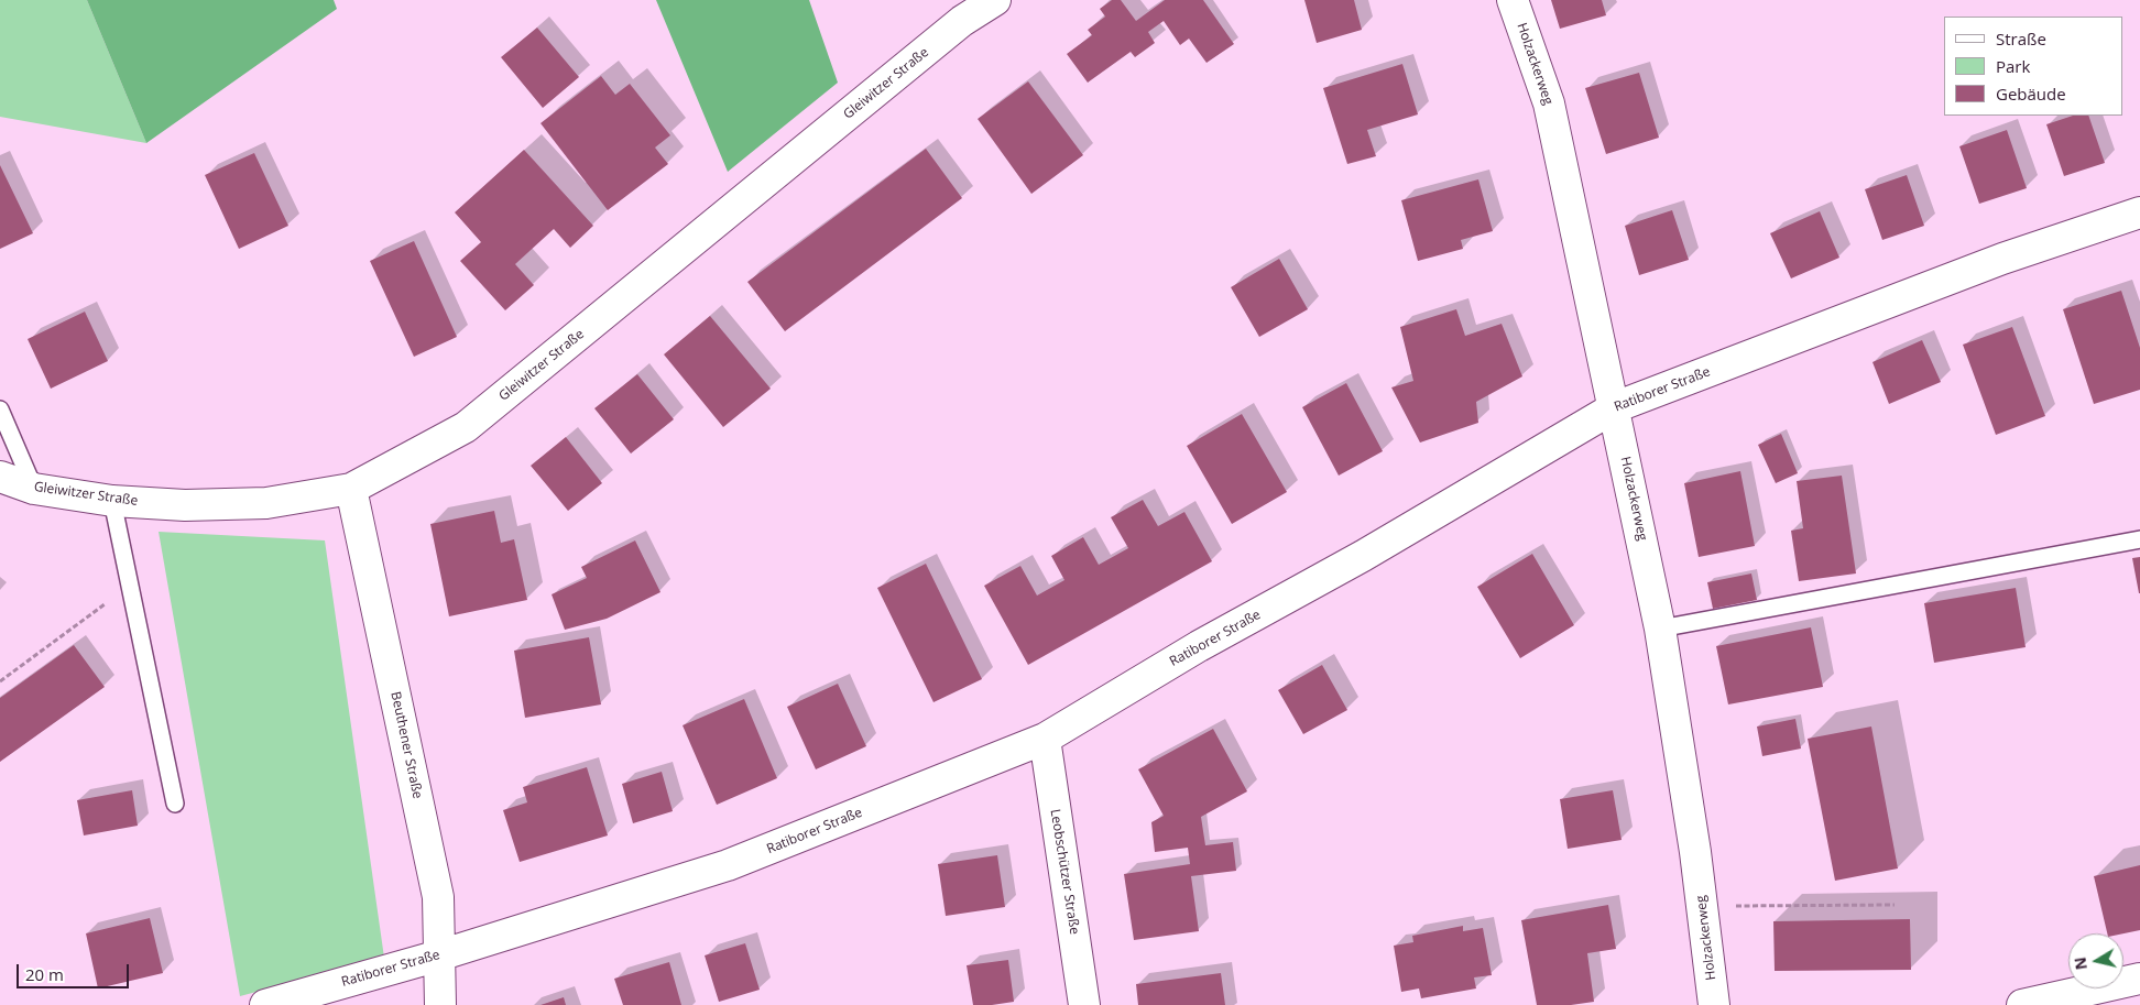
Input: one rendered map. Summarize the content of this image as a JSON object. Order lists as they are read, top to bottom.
{
  "streets": {
    "street": [
      "Holzackerweg",
      "Gleiwitzer Straße",
      "Ratiborer Straße",
      "Beuthener Straße",
      "Leobschützer Straße"
    ]
  },
  "crossings": [
    ["Holzackerweg", "Ratiborer Straße"],
    ["Gleiwitzer Straße", "Beuthener Straße"],
    ["Ratiborer Straße", "Beuthener Straße"],
    ["Ratiborer Straße", "Leobschützer Straße"]
  ],
  "legend": ["Straße", "Park", "Gebäude"],
  "scale_bar": "20 m",
  "north": "left"
}
